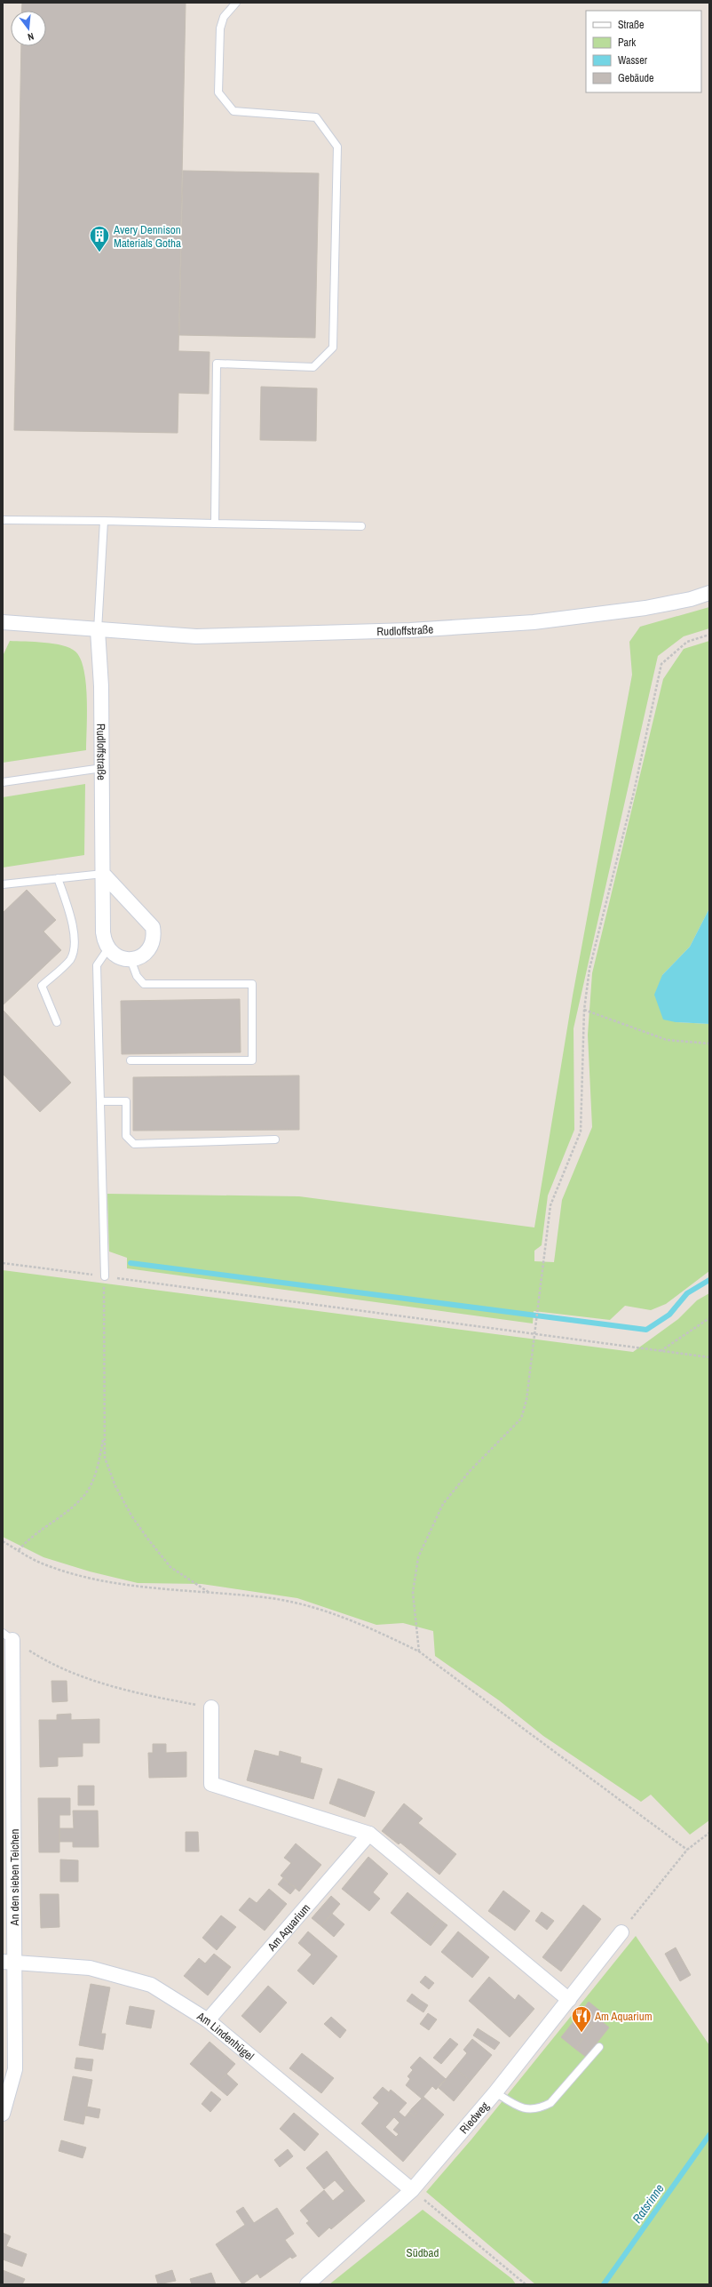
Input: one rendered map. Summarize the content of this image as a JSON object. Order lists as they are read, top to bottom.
{
  "streets": {
    "street": [
      "Rudloffstraße",
      "An den sieben Teichen",
      "Am Aquarium",
      "Am Lindenhügel",
      "Riedweg"
    ]
  },
  "crossings": [
    ["An den sieben Teichen", "Am Lindenhügel"],
    ["Am Aquarium", "Am Lindenhügel"],
    ["Am Lindenhügel", "Riedweg"]
  ],
  "water": ["Ratsrinne"],
  "parks": ["Südbad"],
  "places": {
    "building": ["Avery Dennison Materials Gotha"],
    "restaurant": ["Am Aquarium"]
  },
  "legend": [
    "Straße",
    "Park",
    "Wasser",
    "Gebäude"
  ],
  "north": "bottom"
}
